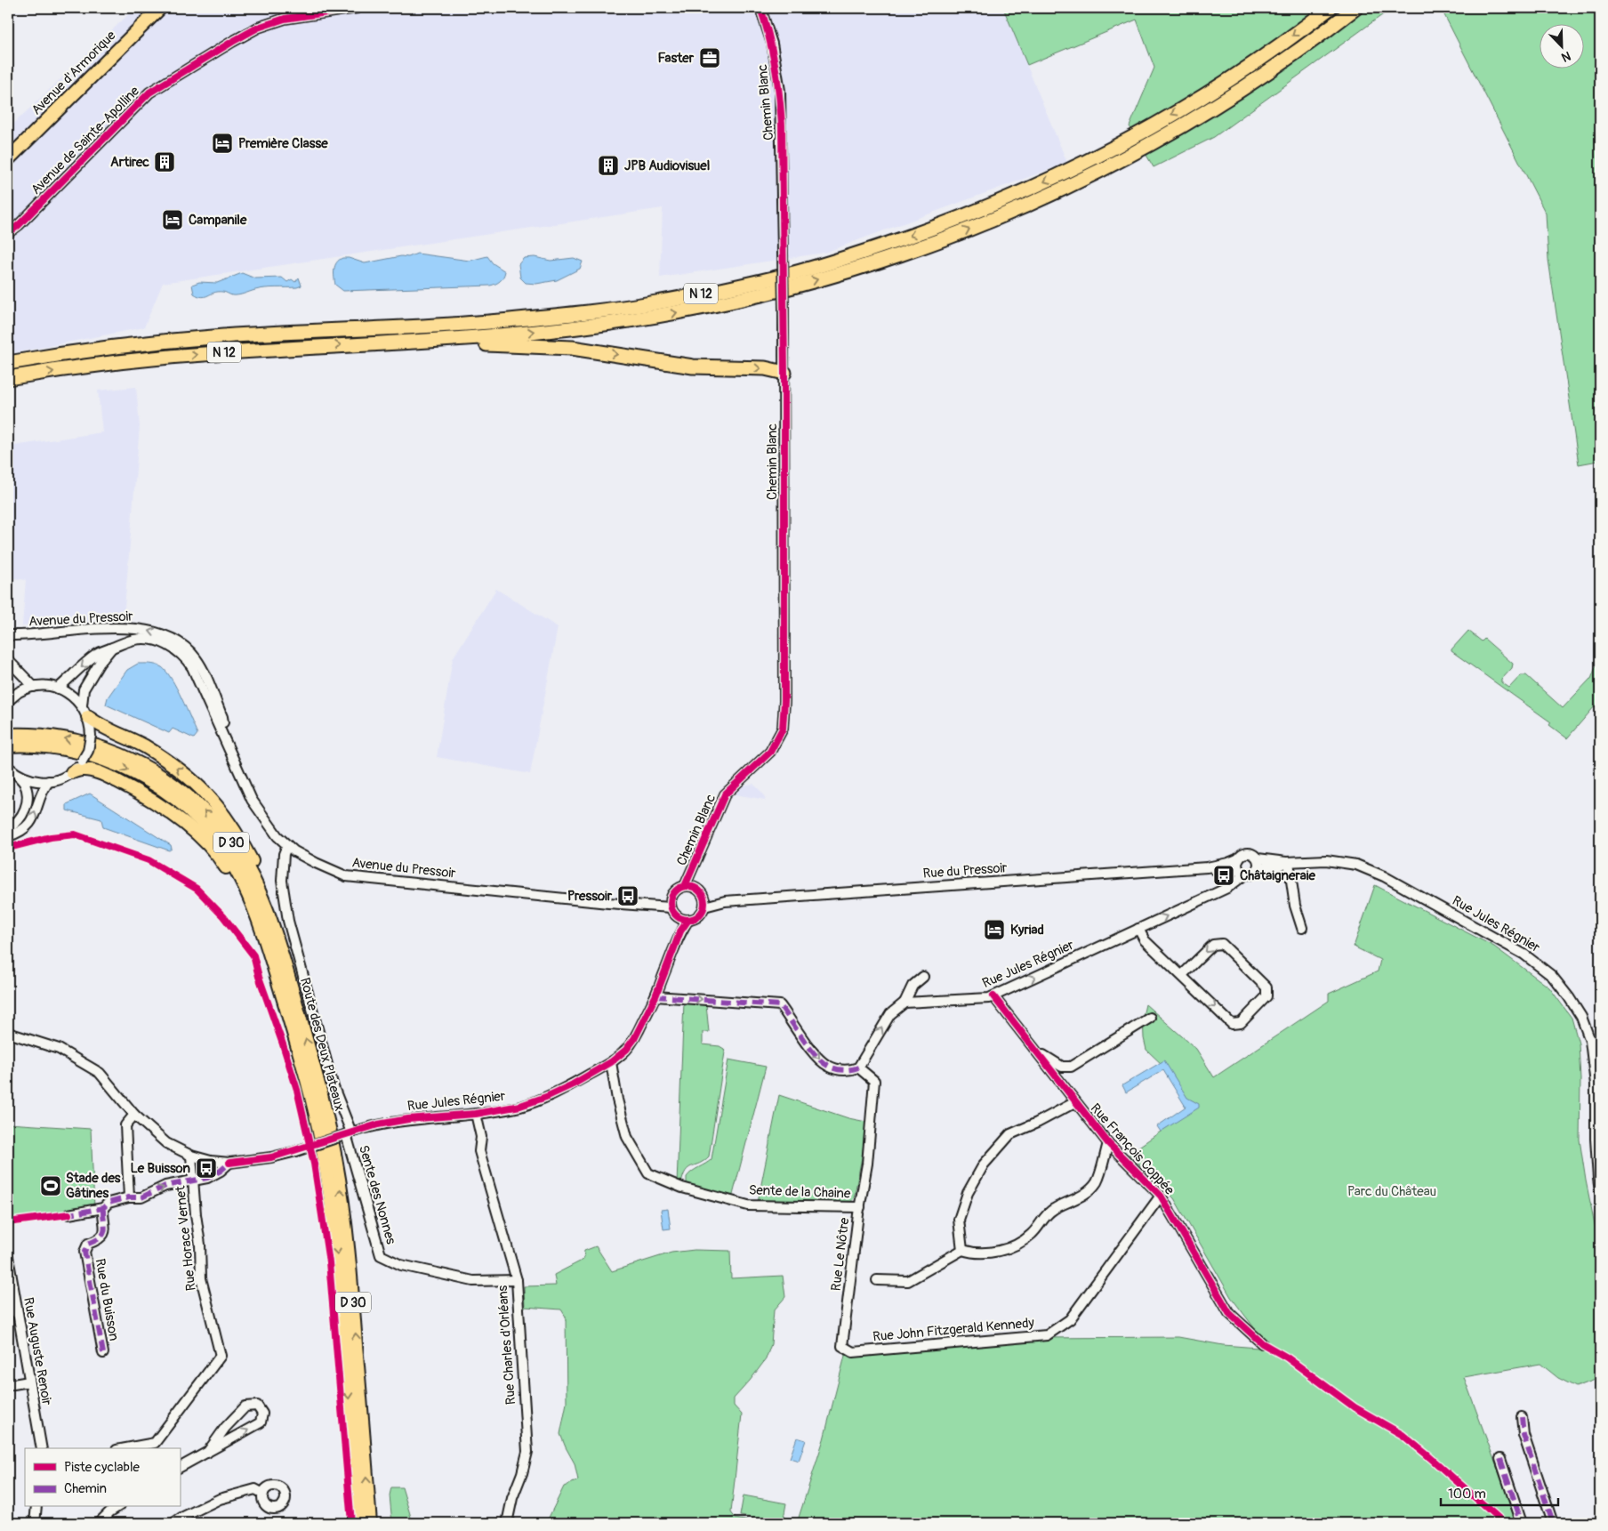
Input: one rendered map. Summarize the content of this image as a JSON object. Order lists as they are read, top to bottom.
{
  "streets": {
    "highway": ["N 12"],
    "main road": ["Avenue d'Armorique", "D 30", "Route des Deux Plateaux"],
    "street": [
      "Chemin Blanc",
      "Avenue de Sainte-Apolline",
      "Avenue du Pressoir",
      "Rue du Pressoir",
      "Rue Jules Régnier",
      "Rue François Coppée",
      "Sente de la Chaine",
      "Sente des Nonnes",
      "Rue Horace Vernet",
      "Rue Le Nôtre",
      "Rue du Buisson",
      "Rue John Fitzgerald Kennedy",
      "Rue Charles d'Orléans",
      "Rue Auguste Renoir"
    ]
  },
  "crossings": [
    ["Chemin Blanc", "Avenue du Pressoir"],
    ["Chemin Blanc", "Rue du Pressoir"],
    ["Chemin Blanc", "Rue Jules Régnier"],
    ["Avenue du Pressoir", "Rue du Pressoir"],
    ["Avenue du Pressoir", "Rue Jules Régnier"],
    ["Avenue du Pressoir", "Sente des Nonnes"],
    ["Rue du Pressoir", "Rue Jules Régnier"],
    ["Rue Jules Régnier", "Rue François Coppée"],
    ["Rue Jules Régnier", "Sente de la Chaine"],
    ["Rue Jules Régnier", "Sente des Nonnes"],
    ["Rue Jules Régnier", "Rue Horace Vernet"],
    ["Rue Jules Régnier", "Rue Charles d'Orléans"],
    ["Rue François Coppée", "Rue John Fitzgerald Kennedy"],
    ["Sente de la Chaine", "Rue Le Nôtre"],
    ["Sente des Nonnes", "Rue Charles d'Orléans"],
    ["Rue Le Nôtre", "Rue John Fitzgerald Kennedy"]
  ],
  "parks": ["Parc du Château"],
  "places": {
    "office": ["Faster"],
    "hotel": ["Première Classe", "Campanile", "Kyriad"],
    "building": ["Artirec", "JPB Audiovisuel"],
    "bus stop": ["Châtaigneraie", "Pressoir", "Le Buisson"],
    "sports": ["Stade des Gâtines"]
  },
  "legend": ["Piste cyclable", "Chemin"],
  "scale_bar": "100 m",
  "north": "bottom right"
}
